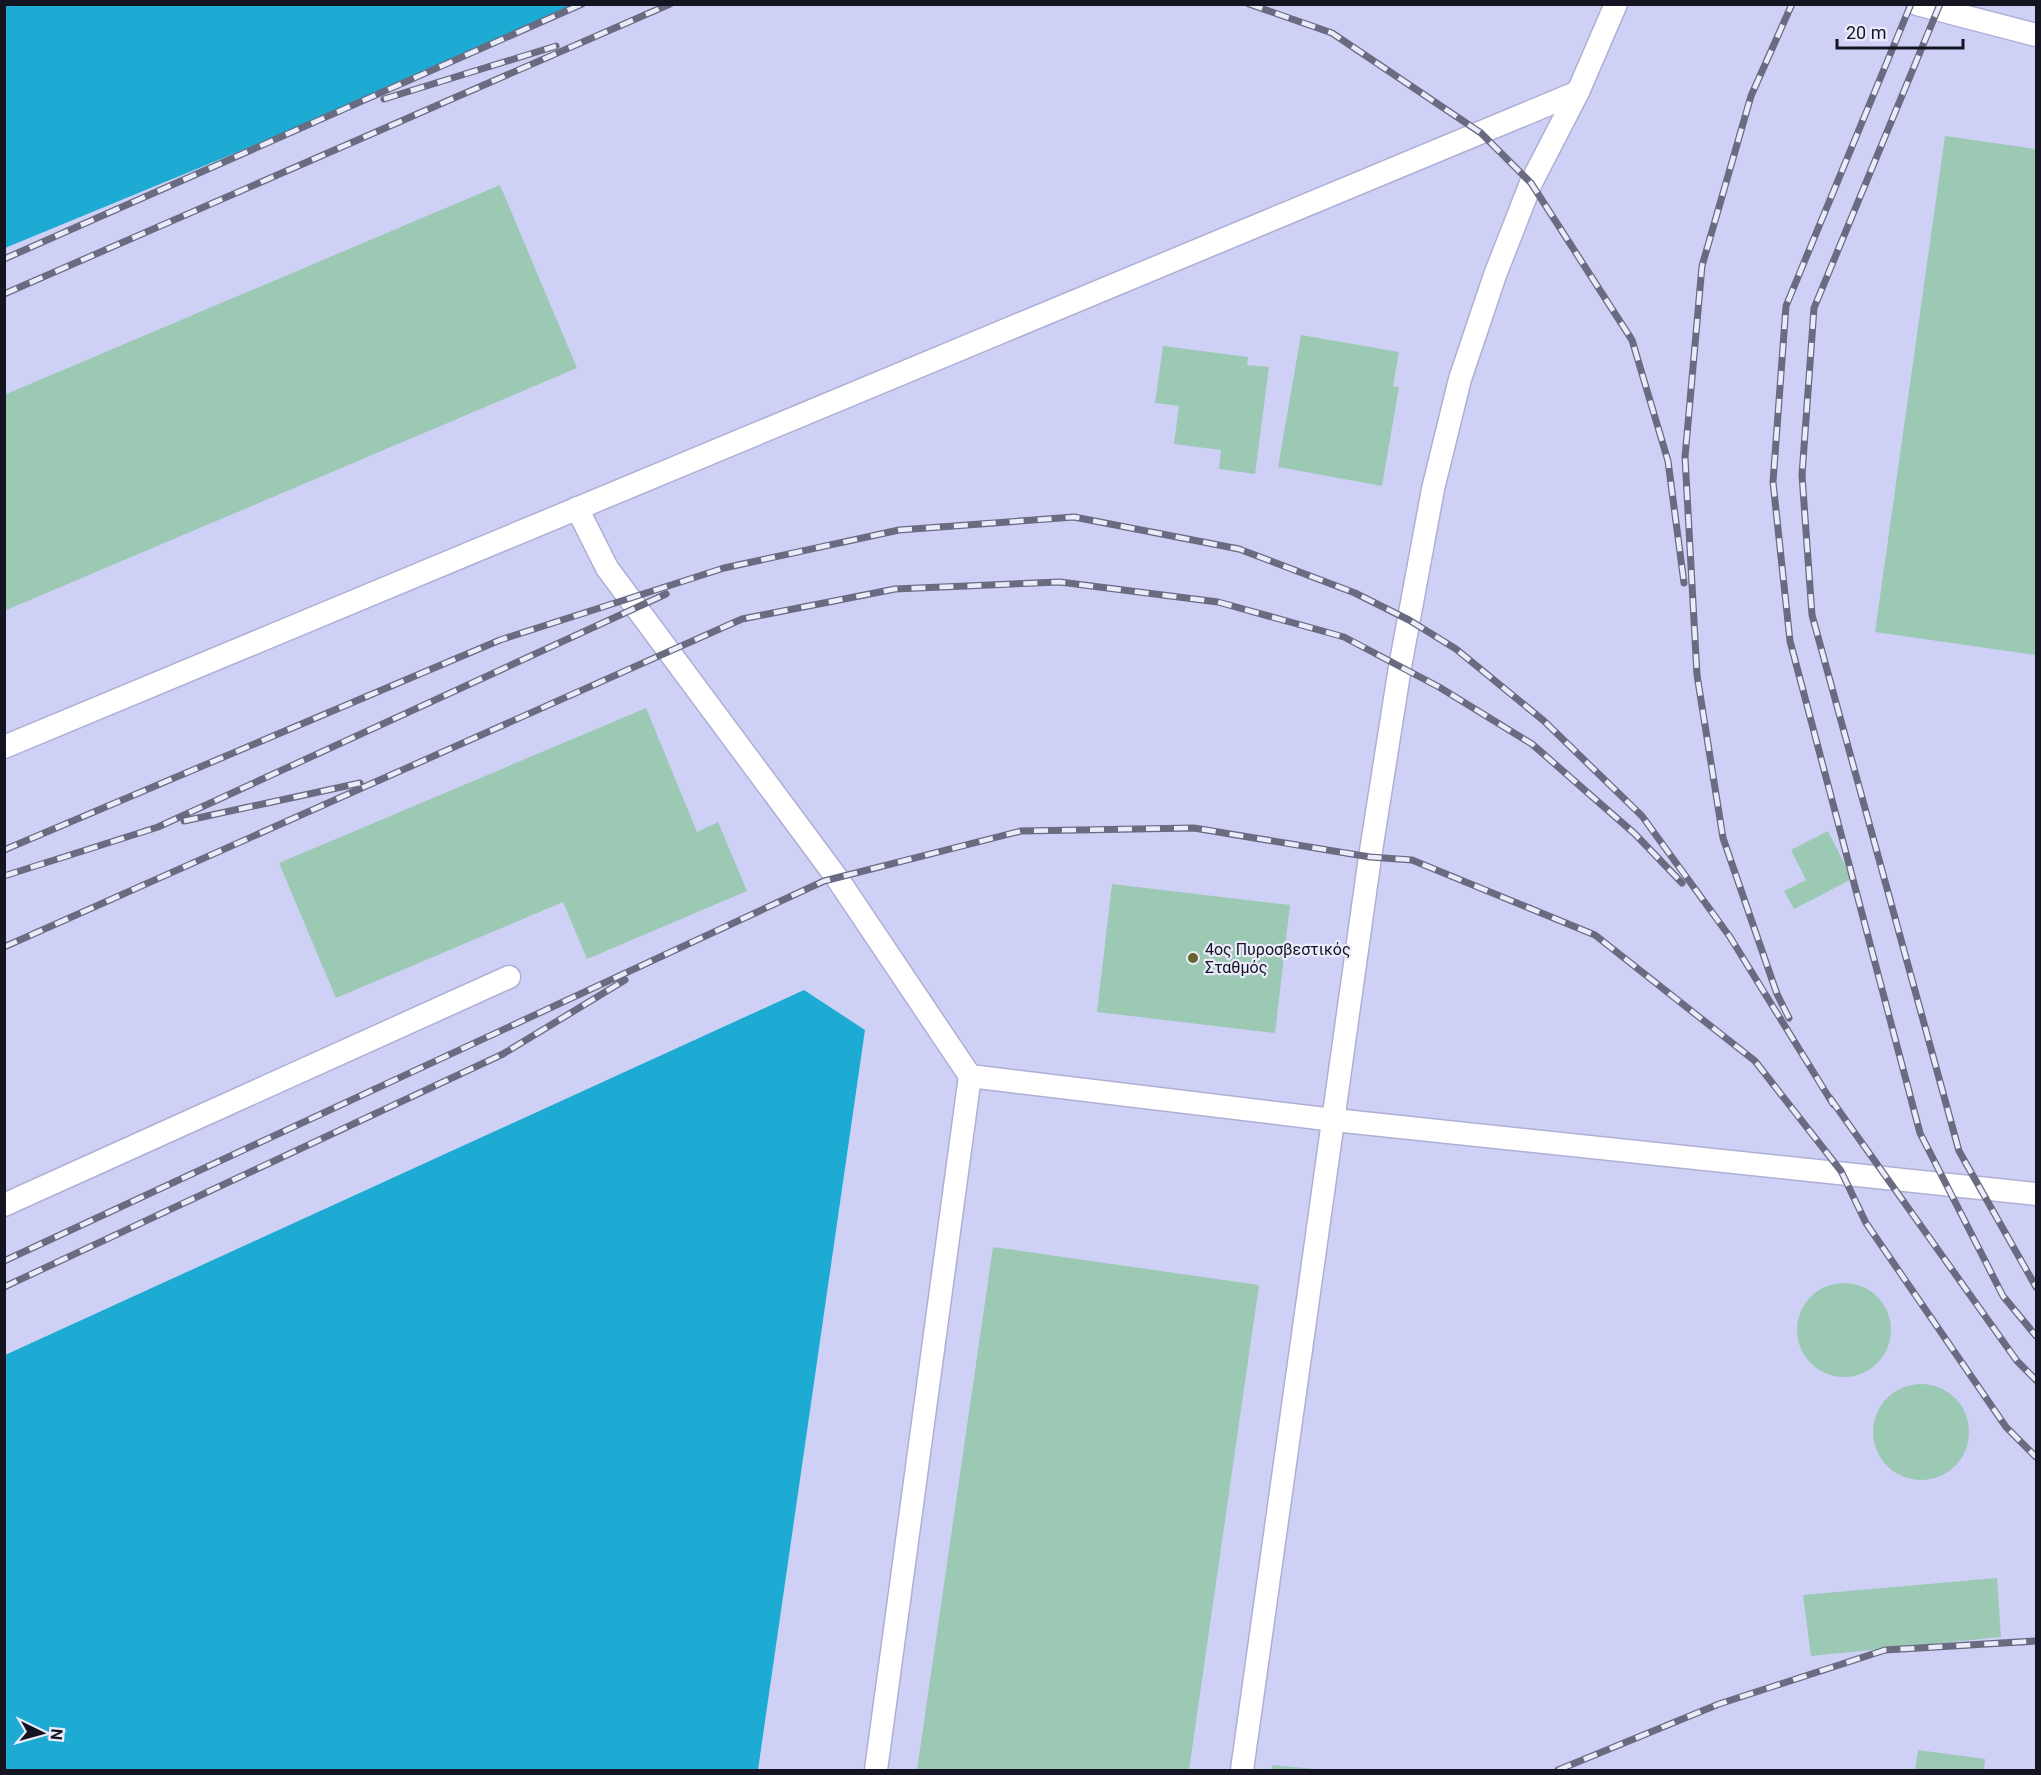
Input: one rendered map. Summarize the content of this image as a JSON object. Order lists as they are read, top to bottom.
{
  "places": ["4ος Πυροσβεστικός Σταθμός"],
  "scale_bar": "20 m",
  "north": "right"
}
